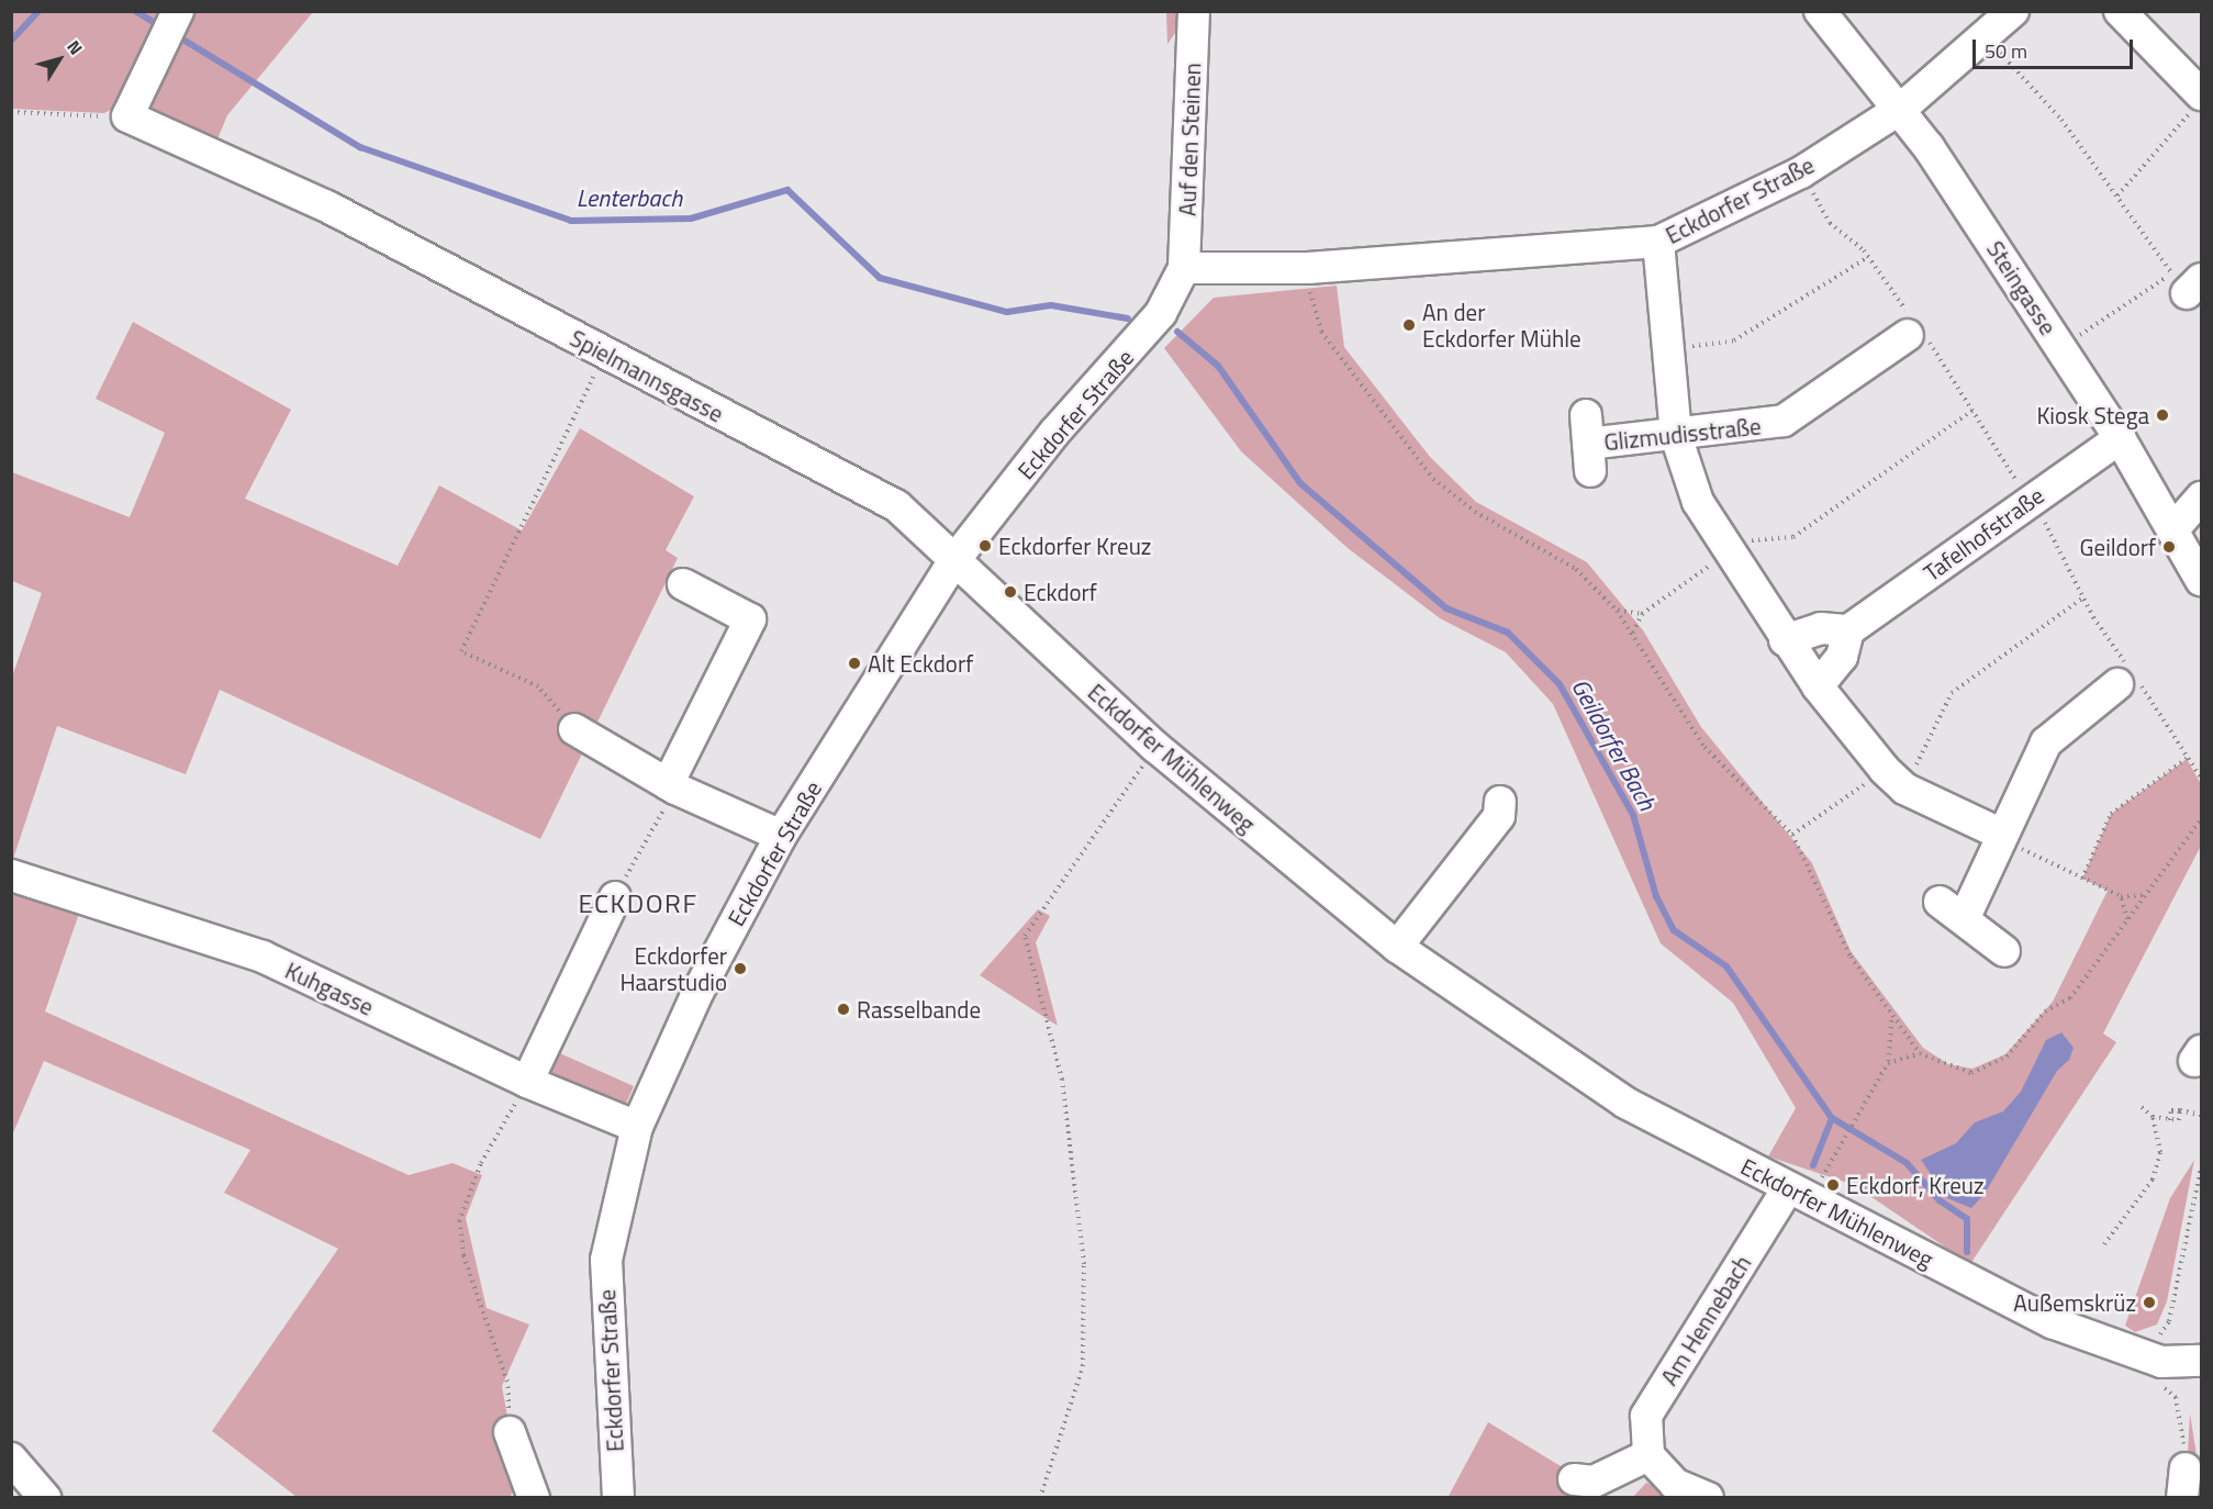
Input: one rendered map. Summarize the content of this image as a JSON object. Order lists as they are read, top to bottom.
{
  "streets": {
    "street": [
      "Auf den Steinen",
      "Eckdorfer Straße",
      "Steingasse",
      "Spielmannsgasse",
      "Glizmudisstraße",
      "Tafelhofstraße",
      "Eckdorfer Mühlenweg",
      "Kuhgasse",
      "Am Hennebach"
    ]
  },
  "crossings": [
    ["Auf den Steinen", "Eckdorfer Straße"],
    ["Eckdorfer Straße", "Steingasse"],
    ["Eckdorfer Straße", "Spielmannsgasse"],
    ["Eckdorfer Straße", "Eckdorfer Mühlenweg"],
    ["Eckdorfer Straße", "Kuhgasse"],
    ["Steingasse", "Tafelhofstraße"],
    ["Spielmannsgasse", "Eckdorfer Mühlenweg"],
    ["Eckdorfer Mühlenweg", "Am Hennebach"]
  ],
  "districts": ["ECKDORF"],
  "water": ["Lenterbach", "Geildorfer Bach"],
  "places": [
    "An der Eckdorfer Mühle",
    "Kiosk Stega",
    "Eckdorfer Kreuz",
    "Geildorf",
    "Eckdorf",
    "Alt Eckdorf",
    "Eckdorfer Haarstudio",
    "Rasselbande",
    "Eckdorf, Kreuz",
    "Außemskrüz"
  ],
  "scale_bar": "50 m",
  "north": "top right"
}
